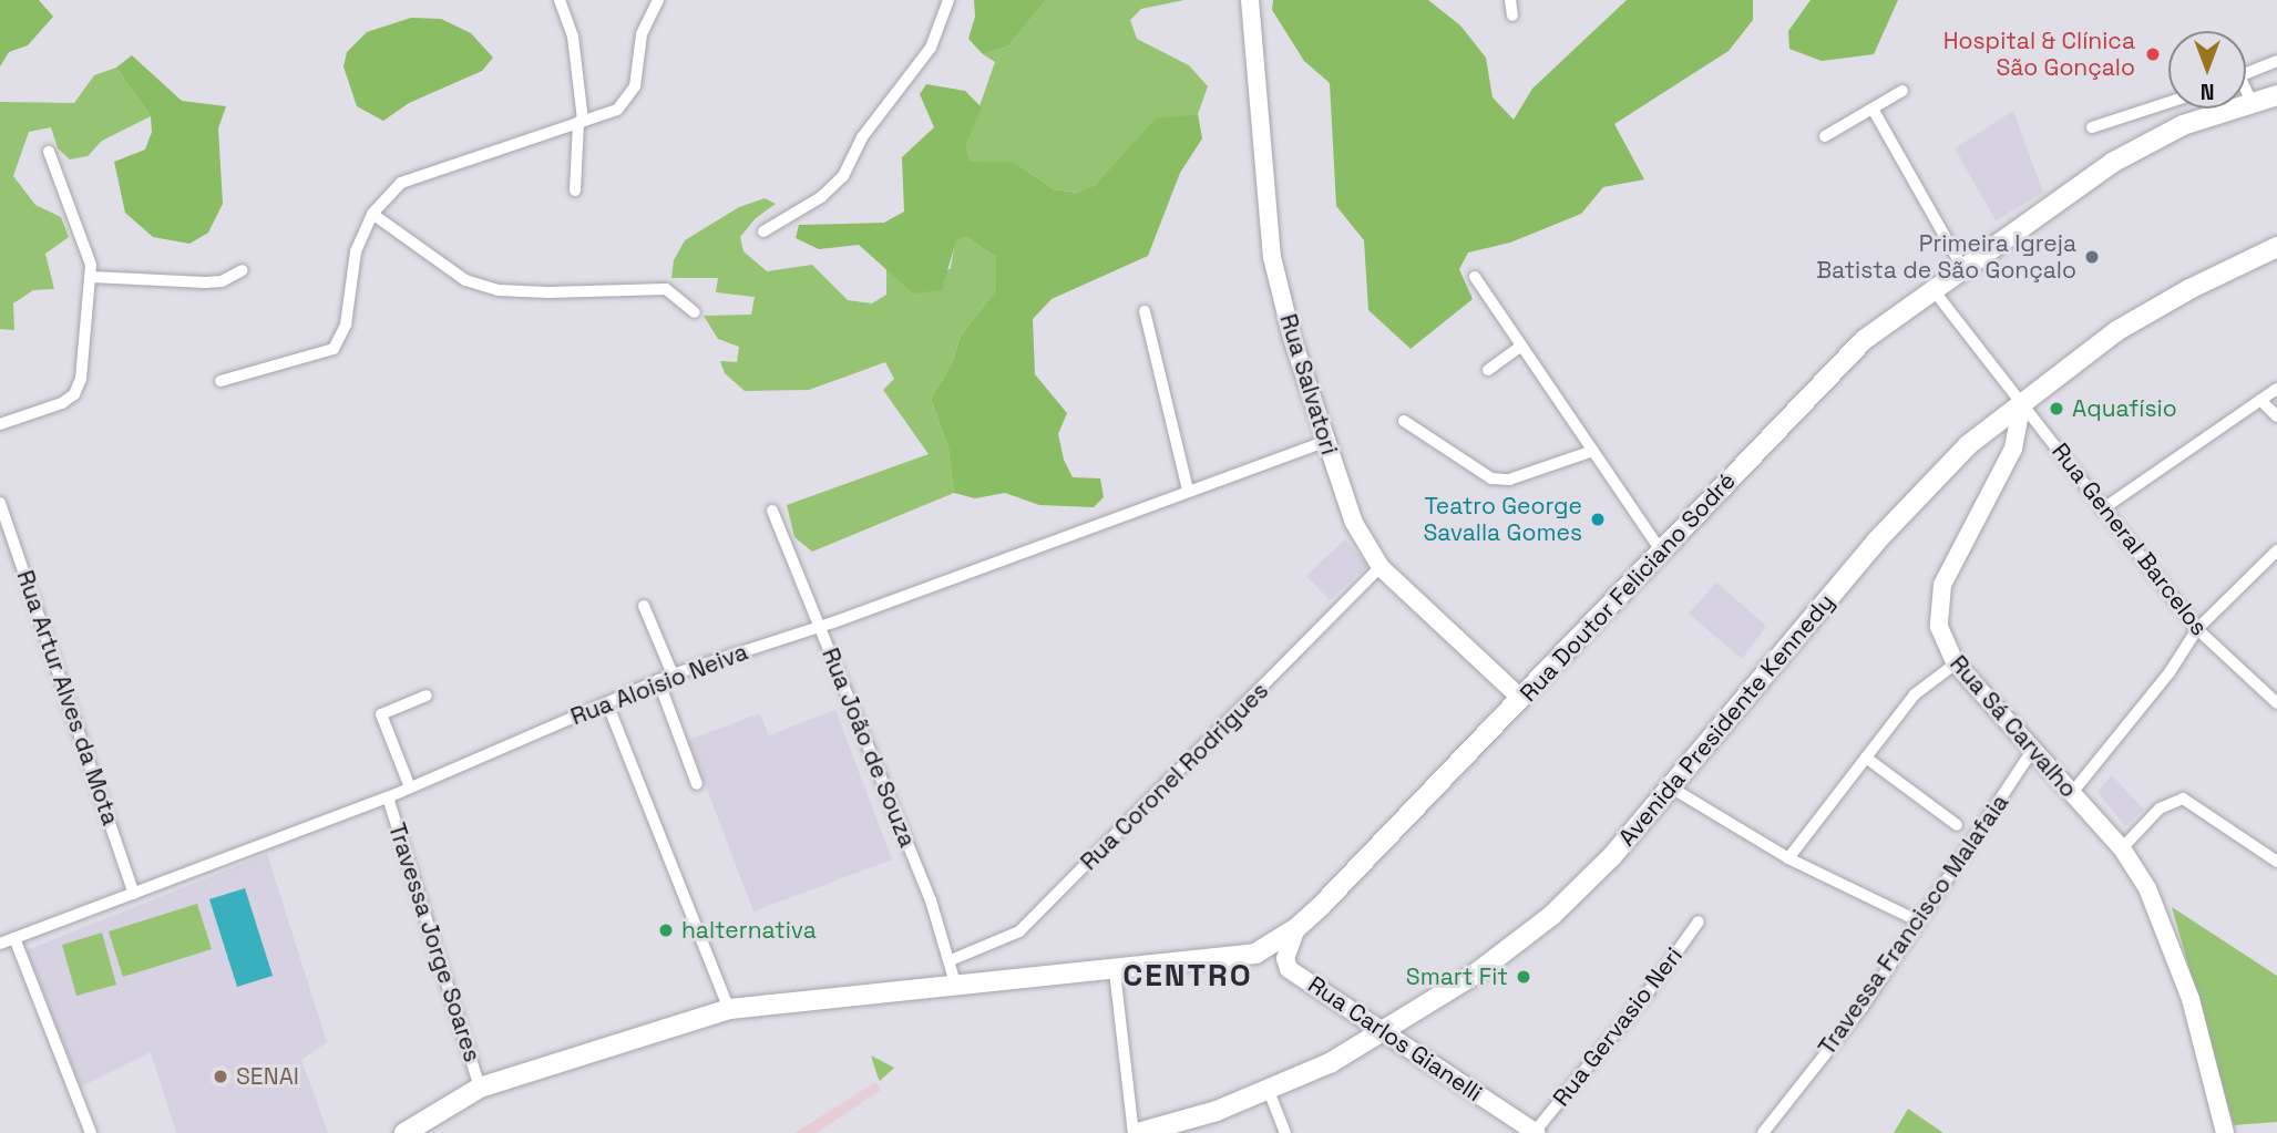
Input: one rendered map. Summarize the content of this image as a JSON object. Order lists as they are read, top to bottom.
{
  "streets": {
    "main road": [
      "Rua Salvatori",
      "Rua Doutor Feliciano Sodré",
      "Avenida Presidente Kennedy",
      "Rua Sá Carvalho",
      "Rua Carlos Gianelli"
    ],
    "street": [
      "Rua General Barcelos",
      "Rua Aloisio Neiva",
      "Rua Artur Alves da Mota",
      "Rua João de Souza",
      "Rua Coronel Rodrigues",
      "Travessa Francisco Malafaia",
      "Travessa Jorge Soares",
      "Rua Gervasio Neri"
    ]
  },
  "crossings": [
    ["Rua Salvatori", "Rua Doutor Feliciano Sodré"],
    ["Rua Salvatori", "Rua Aloisio Neiva"],
    ["Rua Salvatori", "Rua Coronel Rodrigues"],
    ["Rua General Barcelos", "Avenida Presidente Kennedy"],
    ["Rua General Barcelos", "Rua Sá Carvalho"],
    ["Rua Doutor Feliciano Sodré", "Rua João de Souza"],
    ["Rua Doutor Feliciano Sodré", "Travessa Jorge Soares"],
    ["Rua Doutor Feliciano Sodré", "Rua Carlos Gianelli"],
    ["Rua Aloisio Neiva", "Rua Artur Alves da Mota"],
    ["Rua Aloisio Neiva", "Rua João de Souza"],
    ["Rua Aloisio Neiva", "Travessa Jorge Soares"],
    ["Avenida Presidente Kennedy", "Rua Sá Carvalho"],
    ["Avenida Presidente Kennedy", "Rua Carlos Gianelli"],
    ["Rua Sá Carvalho", "Travessa Francisco Malafaia"],
    ["Rua João de Souza", "Rua Coronel Rodrigues"],
    ["Rua Gervasio Neri", "Rua Carlos Gianelli"]
  ],
  "districts": ["CENTRO"],
  "places": [
    "Hospital & Clínica São Gonçalo",
    "Primeira Igreja Batista de São Gonçalo",
    "Aquafísio",
    "Teatro George Savalla Gomes",
    "halternativa",
    "Smart Fit",
    "SENAI"
  ],
  "north": "bottom"
}
